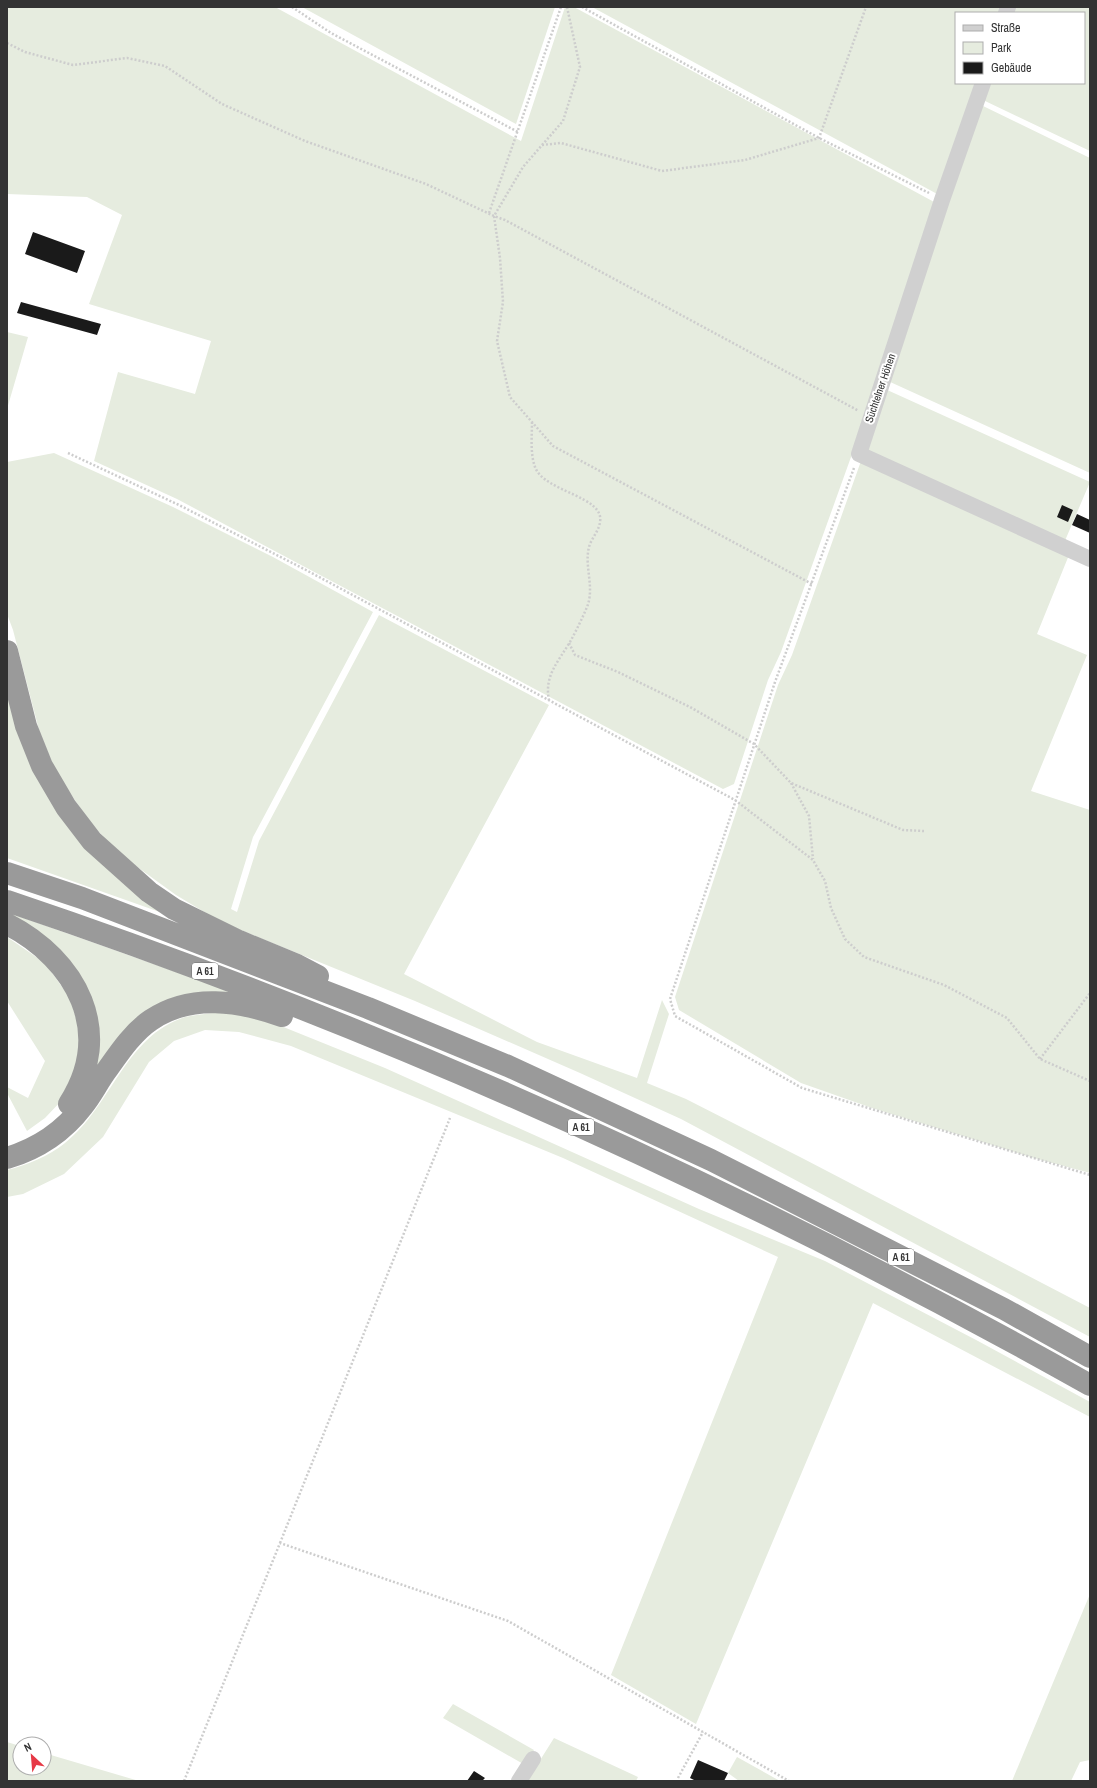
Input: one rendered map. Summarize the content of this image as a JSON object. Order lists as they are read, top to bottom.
{
  "streets": {
    "highway": ["A 61"],
    "street": ["Süchtelner Höhen"]
  },
  "legend": ["Straße", "Park", "Gebäude"],
  "north": "top left"
}
